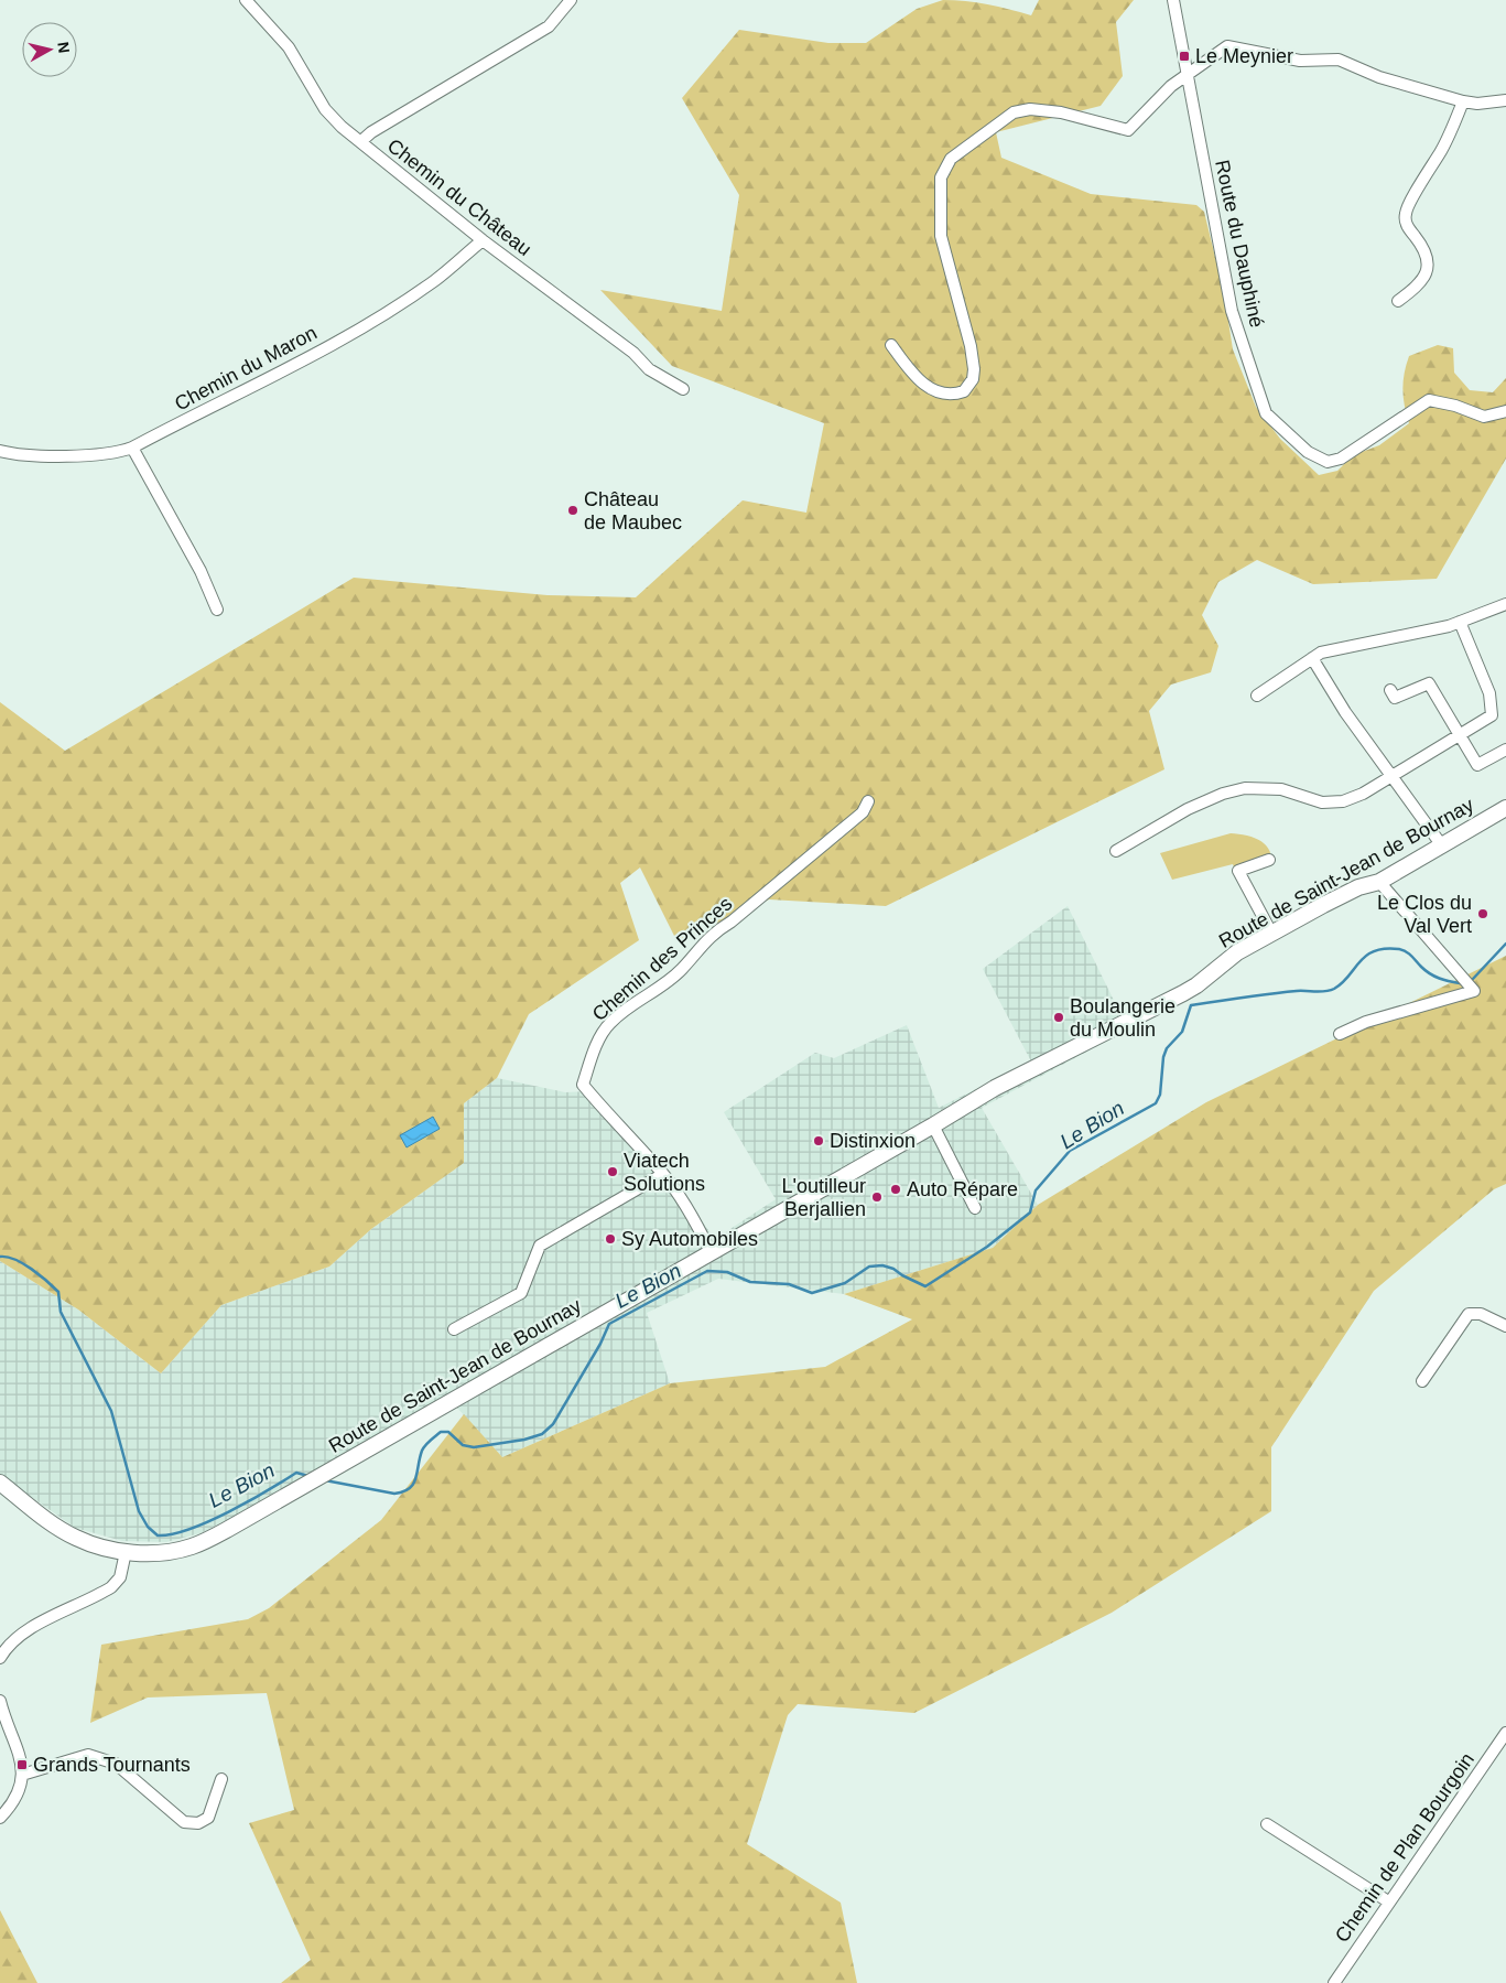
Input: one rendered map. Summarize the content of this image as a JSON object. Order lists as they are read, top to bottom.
{
  "streets": {
    "main road": ["Route de Saint-Jean de Bournay"],
    "street": [
      "Chemin du Château",
      "Route du Dauphiné",
      "Chemin du Maron",
      "Chemin des Princes",
      "Chemin de Plan Bourgoin"
    ]
  },
  "crossings": [
    ["Chemin du Château", "Chemin du Maron"],
    ["Route de Saint-Jean de Bournay", "Chemin des Princes"]
  ],
  "water": ["Le Bion"],
  "places": {
    "transit": ["Le Meynier", "Grands Tournants"],
    "other": [
      "Château de Maubec",
      "Le Clos du Val Vert",
      "Boulangerie du Moulin",
      "Distinxion",
      "Viatech Solutions",
      "Auto Répare",
      "L'outilleur Berjallien",
      "Sy Automobiles"
    ]
  },
  "north": "right"
}
